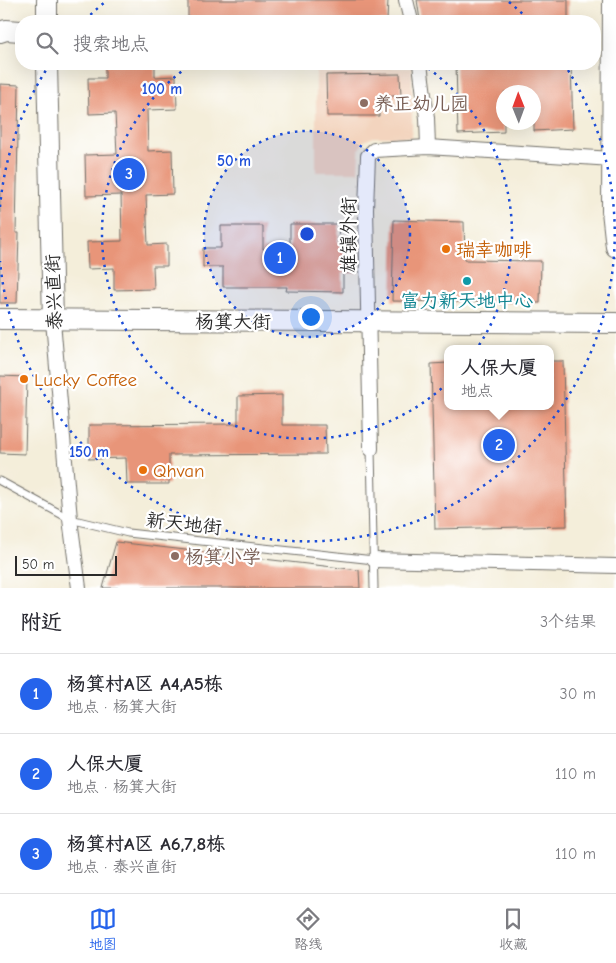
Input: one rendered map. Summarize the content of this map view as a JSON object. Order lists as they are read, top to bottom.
{
  "streets": {
    "street": ["雄镇外街", "泰兴直街", "杨箕大街"],
    "lane": ["新天地街"]
  },
  "crossings": [
    ["雄镇外街", "杨箕大街"],
    ["雄镇外街", "新天地街"],
    ["泰兴直街", "杨箕大街"],
    ["泰兴直街", "新天地街"]
  ],
  "places": [
    "养正幼儿园",
    "瑞幸咖啡",
    "富力新天地中心",
    "Lucky Coffee",
    "Qhvan",
    "杨箕小学"
  ],
  "scale_bar": "50 m",
  "north": "top",
  "page": {
    "search": "搜索地点",
    "pins": ["3", "1", "2"],
    "popup": ["人保大厦", "地点"],
    "scale": "50 m",
    "heading": ["附近", "3个结果"],
    "list": [
      {
        "mark": "1",
        "name": "杨箕村A区 A4,A5栋",
        "note": "地点 · 杨箕大街",
        "value": "30 m"
      },
      {
        "mark": "2",
        "name": "人保大厦",
        "note": "地点 · 杨箕大街",
        "value": "110 m"
      },
      {
        "mark": "3",
        "name": "杨箕村A区 A6,7,8栋",
        "note": "地点 · 泰兴直街",
        "value": "110 m"
      }
    ],
    "nav": ["地图", "路线", "收藏"]
  },
  "rings": ["100 m", "50 m", "150 m"]
}
